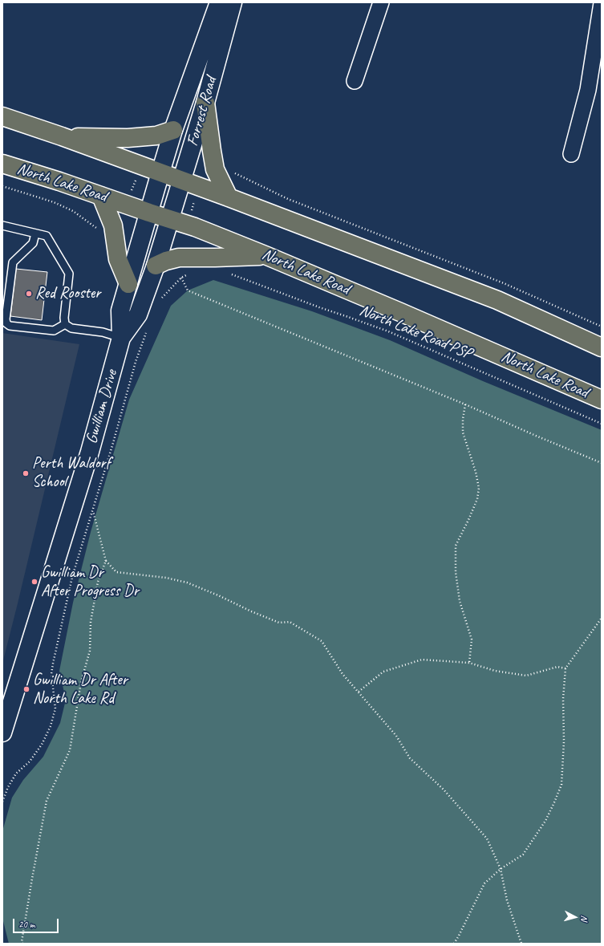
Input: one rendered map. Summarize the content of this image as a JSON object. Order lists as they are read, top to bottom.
{
  "streets": {
    "main road": ["North Lake Road"],
    "street": ["Forrest Road", "Gwilliam Drive"],
    "path": ["North Lake Road PSP"]
  },
  "crossings": [
    ["Forrest Road", "North Lake Road"],
    ["Forrest Road", "Gwilliam Drive"],
    ["North Lake Road", "Gwilliam Drive"]
  ],
  "places": [
    "Red Rooster",
    "Perth Waldorf School",
    "Gwilliam Dr After Progress Dr",
    "Gwilliam Dr After North Lake Rd"
  ],
  "scale_bar": "20 m",
  "north": "right"
}
